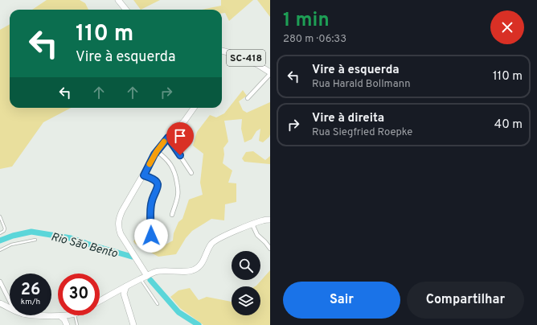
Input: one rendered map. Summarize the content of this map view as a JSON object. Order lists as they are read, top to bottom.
{
  "streets": {
    "street": ["SC-418"]
  },
  "water": ["Rio São Bento"],
  "page": {
    "heading": ["1 min", "280 m · 06:33"],
    "turn": ["110 m", "Vire à esquerda"],
    "list": [
      {
        "name": "Vire à esquerda",
        "note": "Rua Harald Bollmann",
        "value": "110 m"
      },
      {
        "name": "Vire à direita",
        "note": "Rua Siegfried Roepke",
        "value": "40 m"
      }
    ],
    "speed": "26 km/h",
    "limit": "30",
    "buttons": ["Sair", "Compartilhar"]
  }
}
